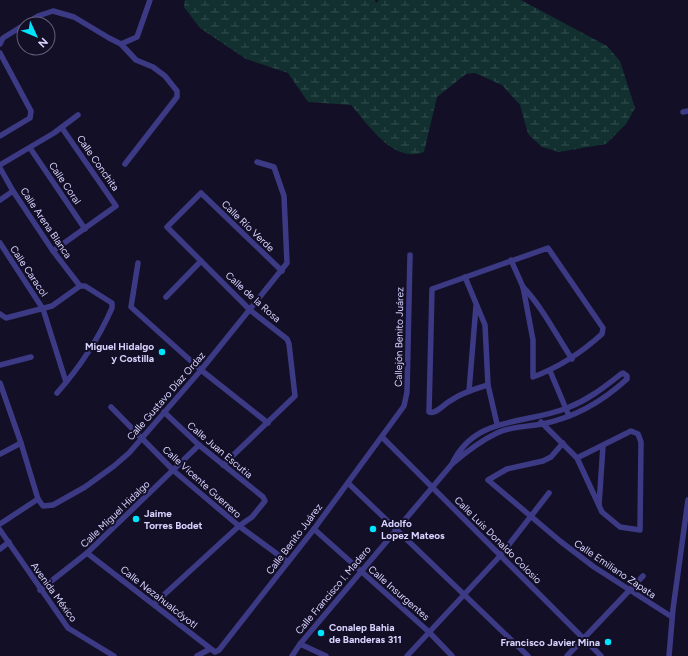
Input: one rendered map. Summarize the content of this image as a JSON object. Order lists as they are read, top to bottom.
{
  "streets": {
    "street": [
      "Calle Conchita",
      "Calle Coral",
      "Calle Arena Blanca",
      "Calle Río Verde",
      "Calle Caracol",
      "Calle de la Rosa",
      "Callejón Benito Juárez",
      "Calle Gustavo Díaz Ordaz",
      "Calle Juan Escutia",
      "Calle Vicente Guerrero",
      "Calle Miguel Hidalgo",
      "Calle Benito Juárez",
      "Calle Luis Donaldo Colosio",
      "Calle Emiliano Zapata",
      "Calle Francisco I. Madero",
      "Avenida México",
      "Calle Insurgentes",
      "Calle Nezahualcóyotl"
    ]
  },
  "crossings": [
    ["Calle Conchita", "Calle Coral"],
    ["Calle Conchita", "Calle Arena Blanca"],
    ["Calle Río Verde", "Calle de la Rosa"],
    ["Calle Río Verde", "Calle Gustavo Díaz Ordaz"],
    ["Calle de la Rosa", "Calle Gustavo Díaz Ordaz"],
    ["Callejón Benito Juárez", "Calle Benito Juárez"],
    ["Callejón Benito Juárez", "Calle Luis Donaldo Colosio"],
    ["Calle Gustavo Díaz Ordaz", "Calle Juan Escutia"],
    ["Calle Gustavo Díaz Ordaz", "Calle Vicente Guerrero"],
    ["Calle Juan Escutia", "Calle Vicente Guerrero"],
    ["Calle Juan Escutia", "Calle Miguel Hidalgo"],
    ["Calle Vicente Guerrero", "Calle Miguel Hidalgo"],
    ["Calle Vicente Guerrero", "Calle Benito Juárez"],
    ["Calle Miguel Hidalgo", "Avenida México"],
    ["Calle Miguel Hidalgo", "Calle Nezahualcóyotl"],
    ["Calle Benito Juárez", "Calle Luis Donaldo Colosio"],
    ["Calle Benito Juárez", "Calle Insurgentes"],
    ["Calle Benito Juárez", "Calle Nezahualcóyotl"],
    ["Calle Luis Donaldo Colosio", "Calle Francisco I. Madero"],
    ["Calle Francisco I. Madero", "Calle Insurgentes"]
  ],
  "places": [
    "Miguel Hidalgo y Costilla",
    "Jaime Torres Bodet",
    "Adolfo Lopez Mateos",
    "Conalep Bahia de Banderas 311",
    "Francisco Javier Mina"
  ],
  "north": "bottom right"
}
